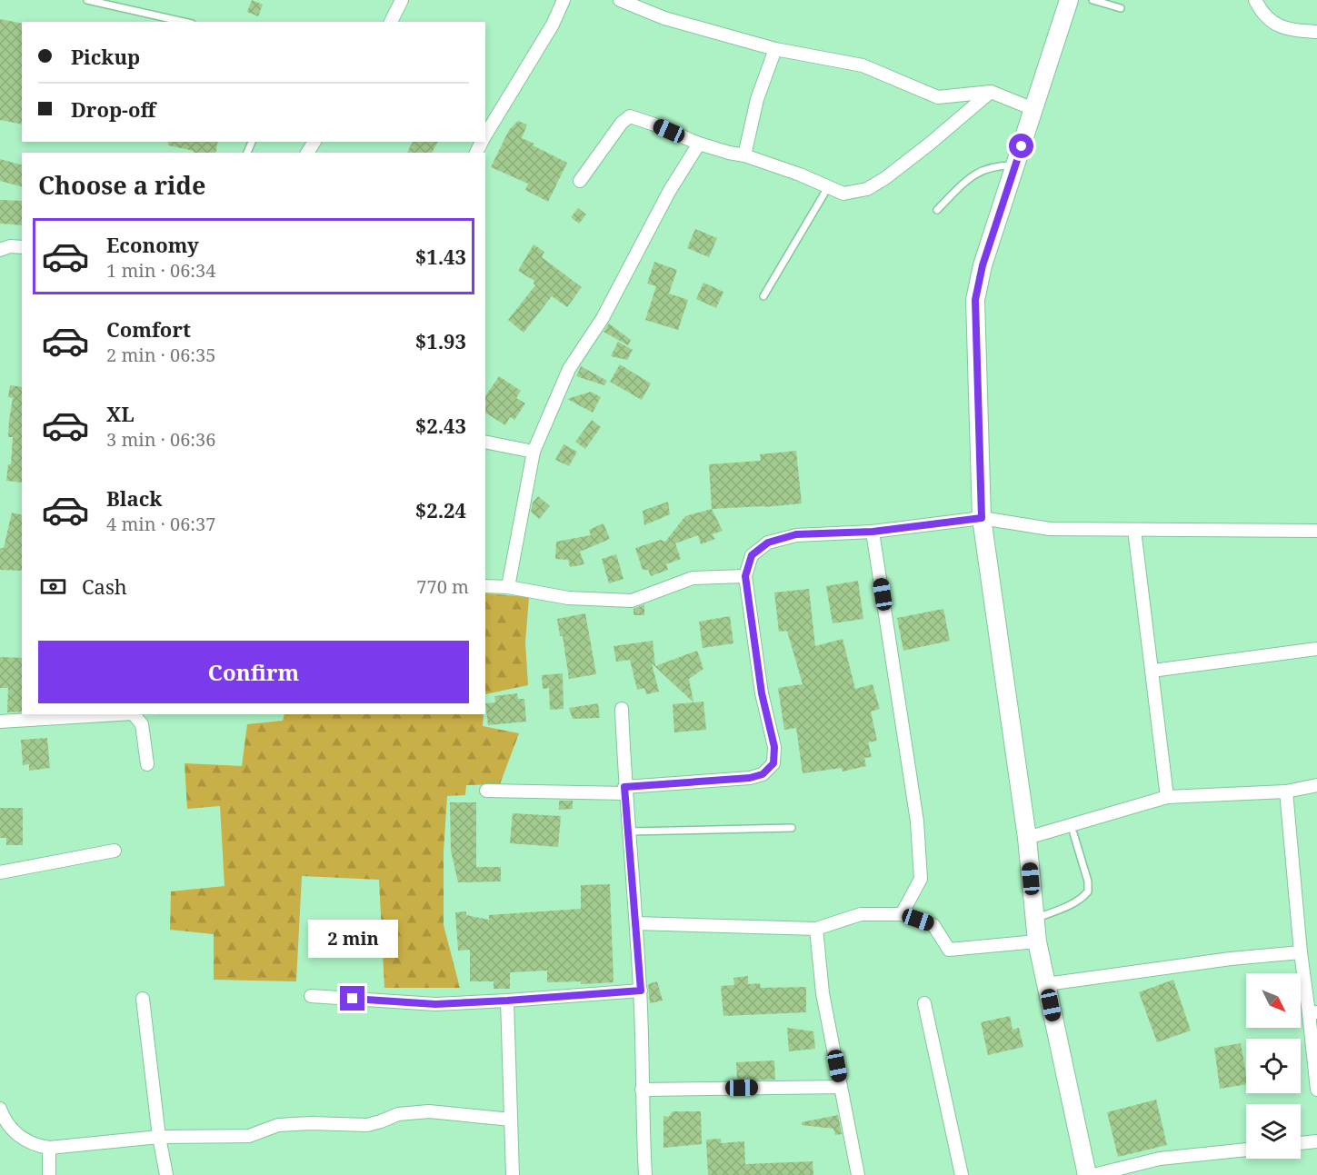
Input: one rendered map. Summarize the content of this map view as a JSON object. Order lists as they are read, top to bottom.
{
  "north": "bottom right",
  "page": {
    "banner": ["Pickup", "Drop-off"],
    "heading": "Choose a ride",
    "list": [
      {
        "name": "Economy",
        "note": "1 min · 06:34",
        "value": "$1.43"
      },
      {
        "name": "Comfort",
        "note": "2 min · 06:35",
        "value": "$1.93"
      },
      {
        "name": "XL",
        "note": "3 min · 06:36",
        "value": "$2.43"
      },
      {
        "name": "Black",
        "note": "4 min · 06:37",
        "value": "$2.24"
      }
    ],
    "pay": ["Cash", "770 m"],
    "buttons": "Confirm",
    "bubble": "2 min"
  }
}
